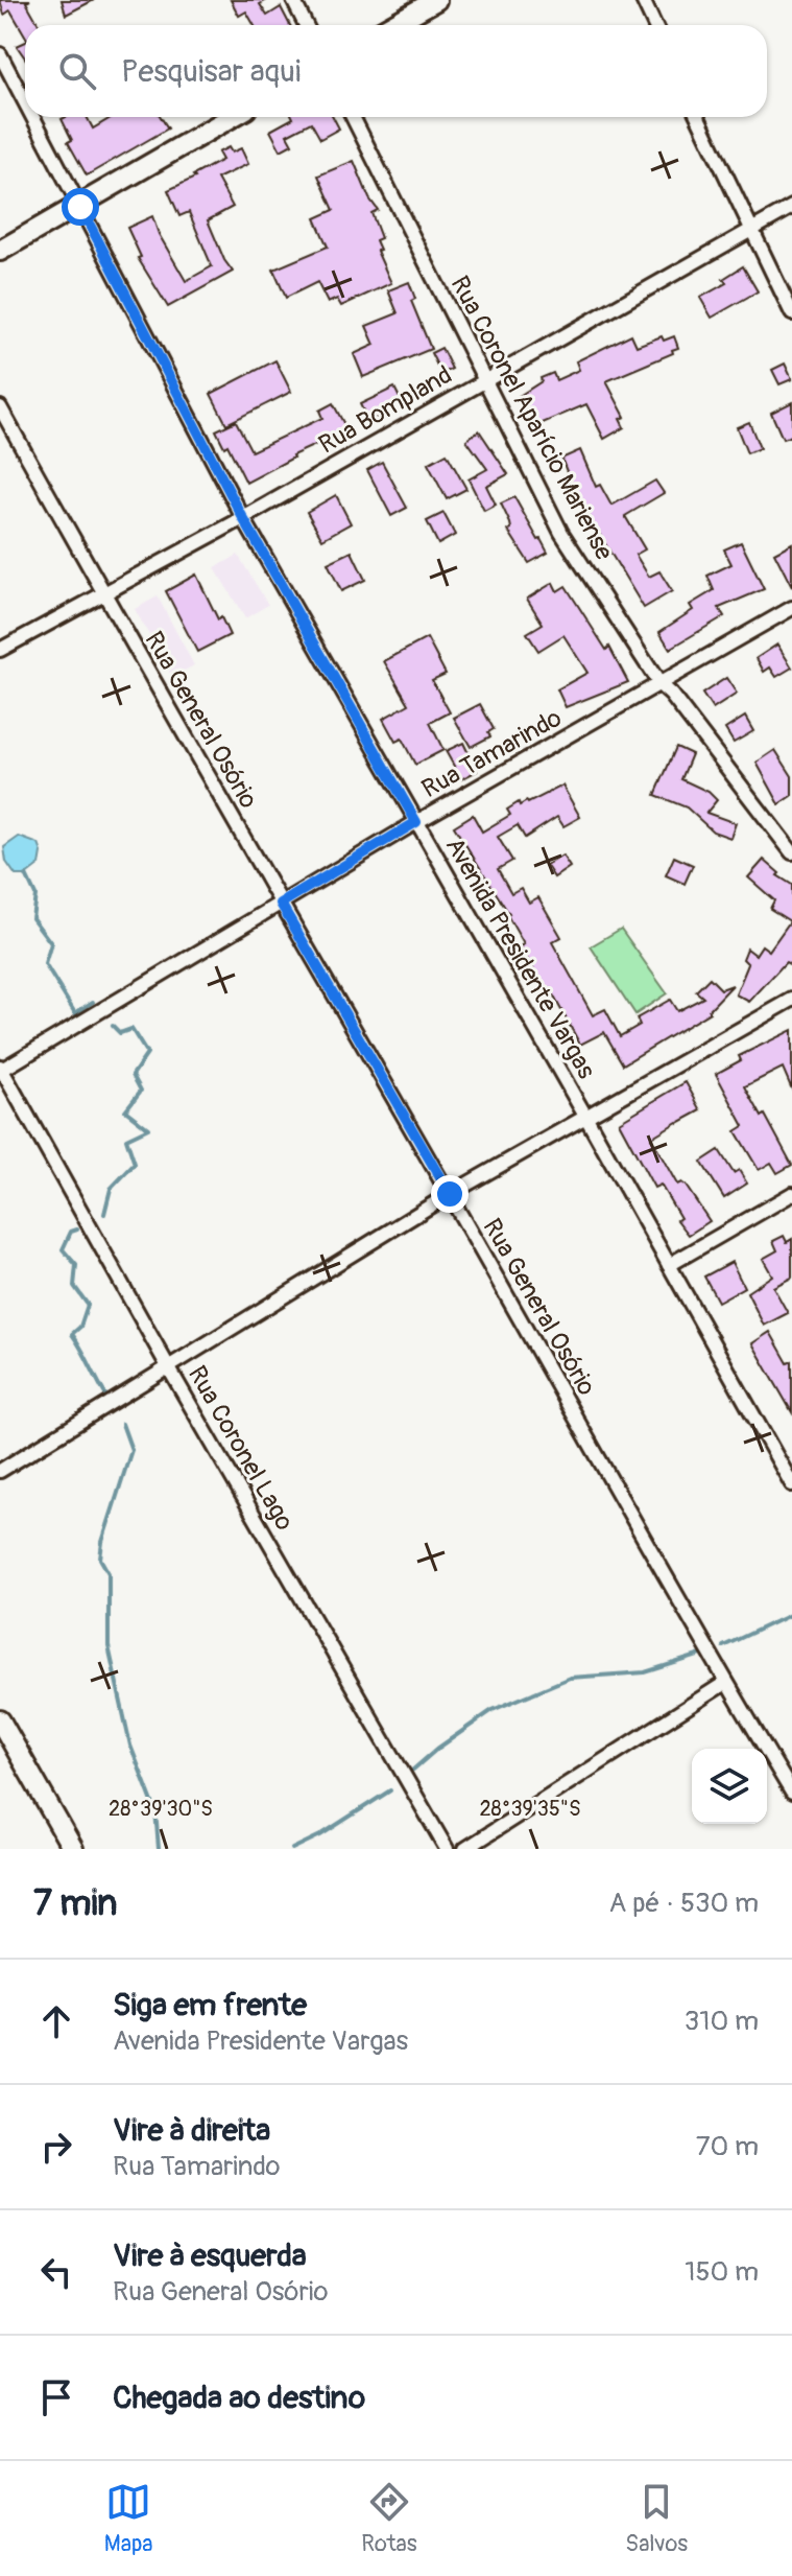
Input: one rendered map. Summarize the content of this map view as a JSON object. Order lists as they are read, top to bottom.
{
  "streets": {
    "street": [
      "Rua Bompland",
      "Rua Coronel Aparício Mariense",
      "Rua General Osório",
      "Rua Tamarindo",
      "Avenida Presidente Vargas",
      "Rua Coronel Lago"
    ]
  },
  "crossings": [
    ["Rua Bompland", "Rua Coronel Aparício Mariense"],
    ["Rua Bompland", "Rua General Osório"],
    ["Rua Bompland", "Avenida Presidente Vargas"],
    ["Rua Coronel Aparício Mariense", "Rua Tamarindo"],
    ["Rua General Osório", "Rua Tamarindo"],
    ["Rua Tamarindo", "Avenida Presidente Vargas"],
    ["Rua Tamarindo", "Rua Coronel Lago"]
  ],
  "page": {
    "search": "Pesquisar aqui",
    "heading": ["7 min", "A pé · 530 m"],
    "list": [
      ["Siga em frente", "Avenida Presidente Vargas", "310 m"],
      ["Vire à direita", "Rua Tamarindo", "70 m"],
      ["Vire à esquerda", "Rua General Osório", "150 m"],
      "Chegada ao destino"
    ],
    "nav": ["Mapa", "Rotas", "Salvos"]
  },
  "coordinates": ["28°39'30\"S", "28°39'35\"S"]
}
